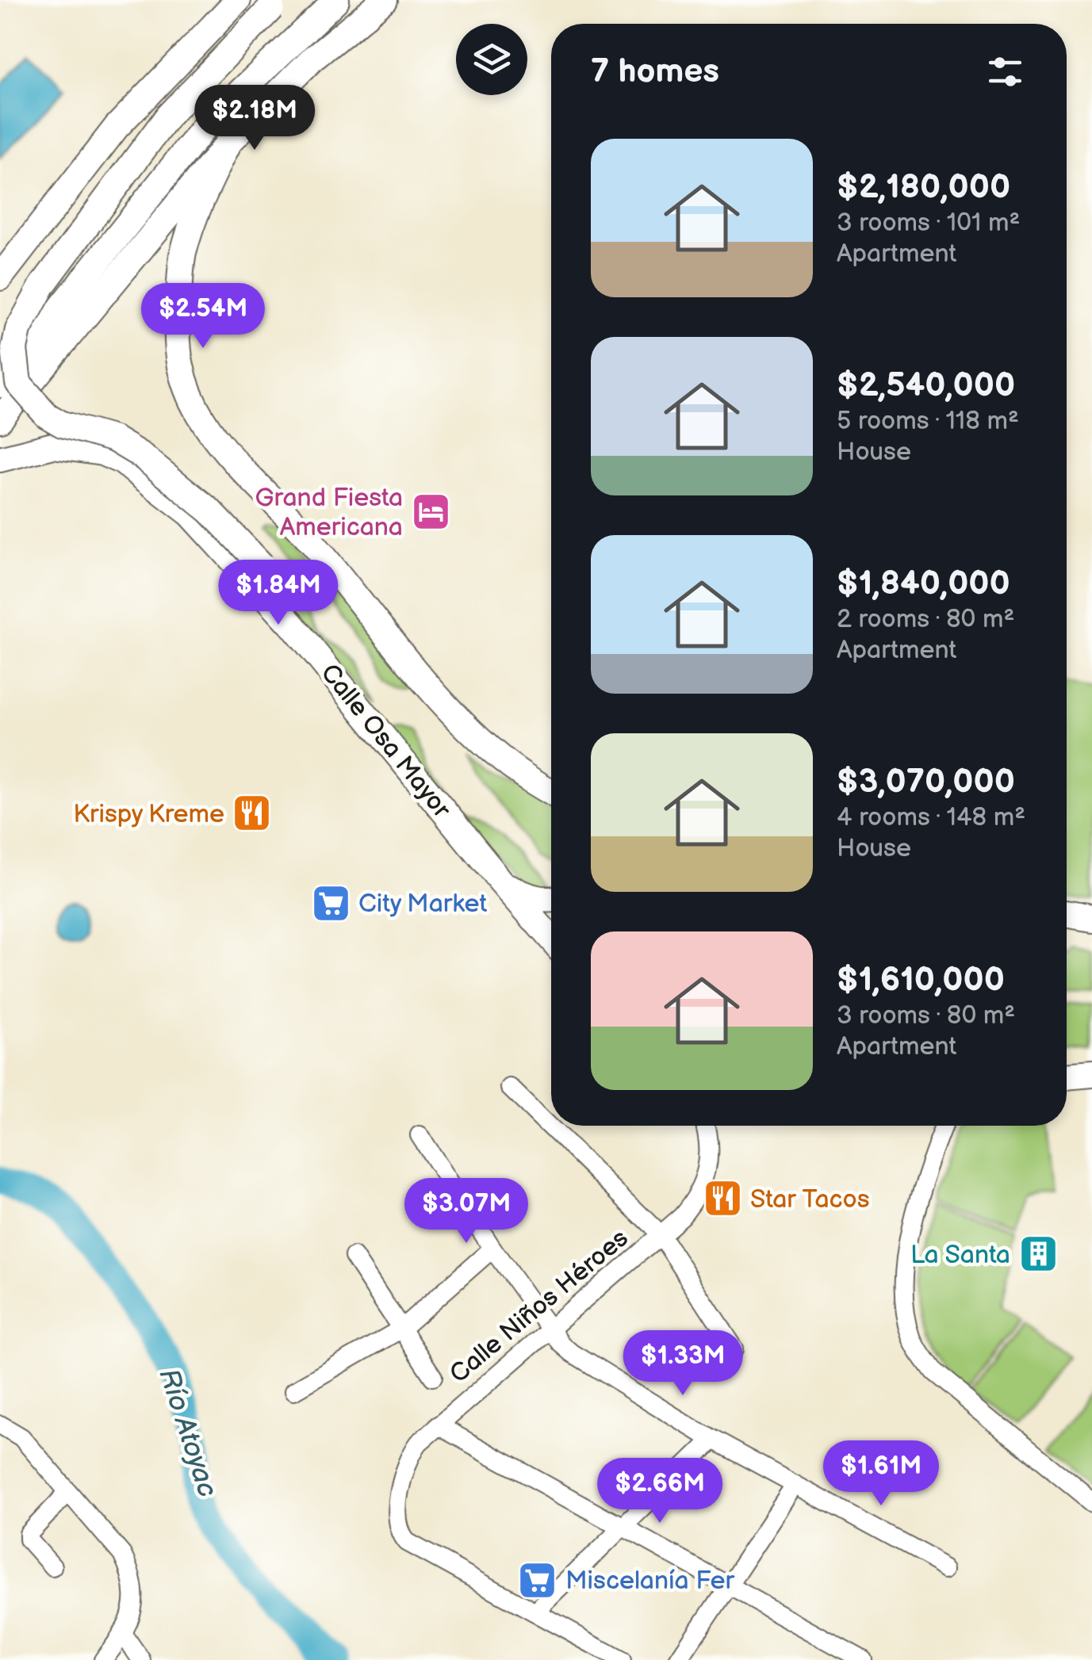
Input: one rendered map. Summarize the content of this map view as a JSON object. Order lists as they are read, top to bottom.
{
  "streets": {
    "main road": ["Calle Osa Mayor"],
    "street": ["Calle Niños Héroes"]
  },
  "water": ["Río Atoyac"],
  "places": {
    "hotel": ["Grand Fiesta Americana"],
    "restaurant": ["Krispy Kreme", "Star Tacos"],
    "supermarket": ["City Market", "Miscelanía Fer"],
    "building": ["La Santa"]
  },
  "page": {
    "heading": "7 homes",
    "price": [
      "$2.18M",
      "$2.54M",
      "$1.84M",
      "$3.07M",
      "$1.33M",
      "$1.61M",
      "$2.66M"
    ],
    "list": [
      {
        "name": "$2,180,000",
        "note": "3 rooms · 101 m² · Apartment"
      },
      {
        "name": "$2,540,000",
        "note": "5 rooms · 118 m² · House"
      },
      {
        "name": "$1,840,000",
        "note": "2 rooms · 80 m² · Apartment"
      },
      {
        "name": "$3,070,000",
        "note": "4 rooms · 148 m² · House"
      },
      {
        "name": "$1,610,000",
        "note": "3 rooms · 80 m² · Apartment"
      }
    ]
  }
}
